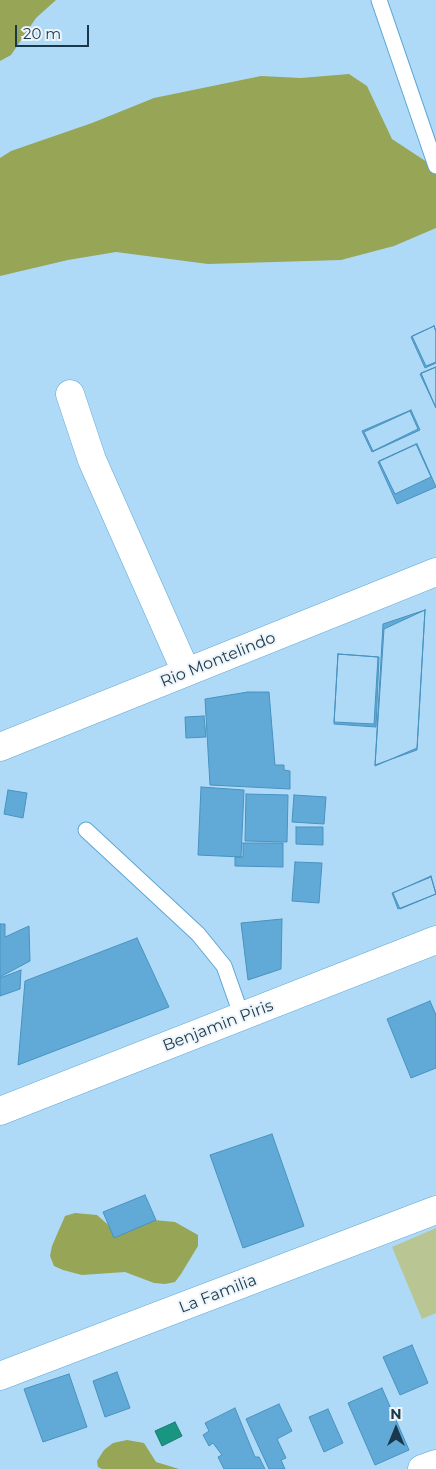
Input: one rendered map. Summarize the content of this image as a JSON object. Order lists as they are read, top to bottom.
{
  "streets": {
    "street": ["Rio Montelindo", "Benjamin Piris", "La Familia"]
  },
  "scale_bar": "20 m",
  "north": "top"
}
